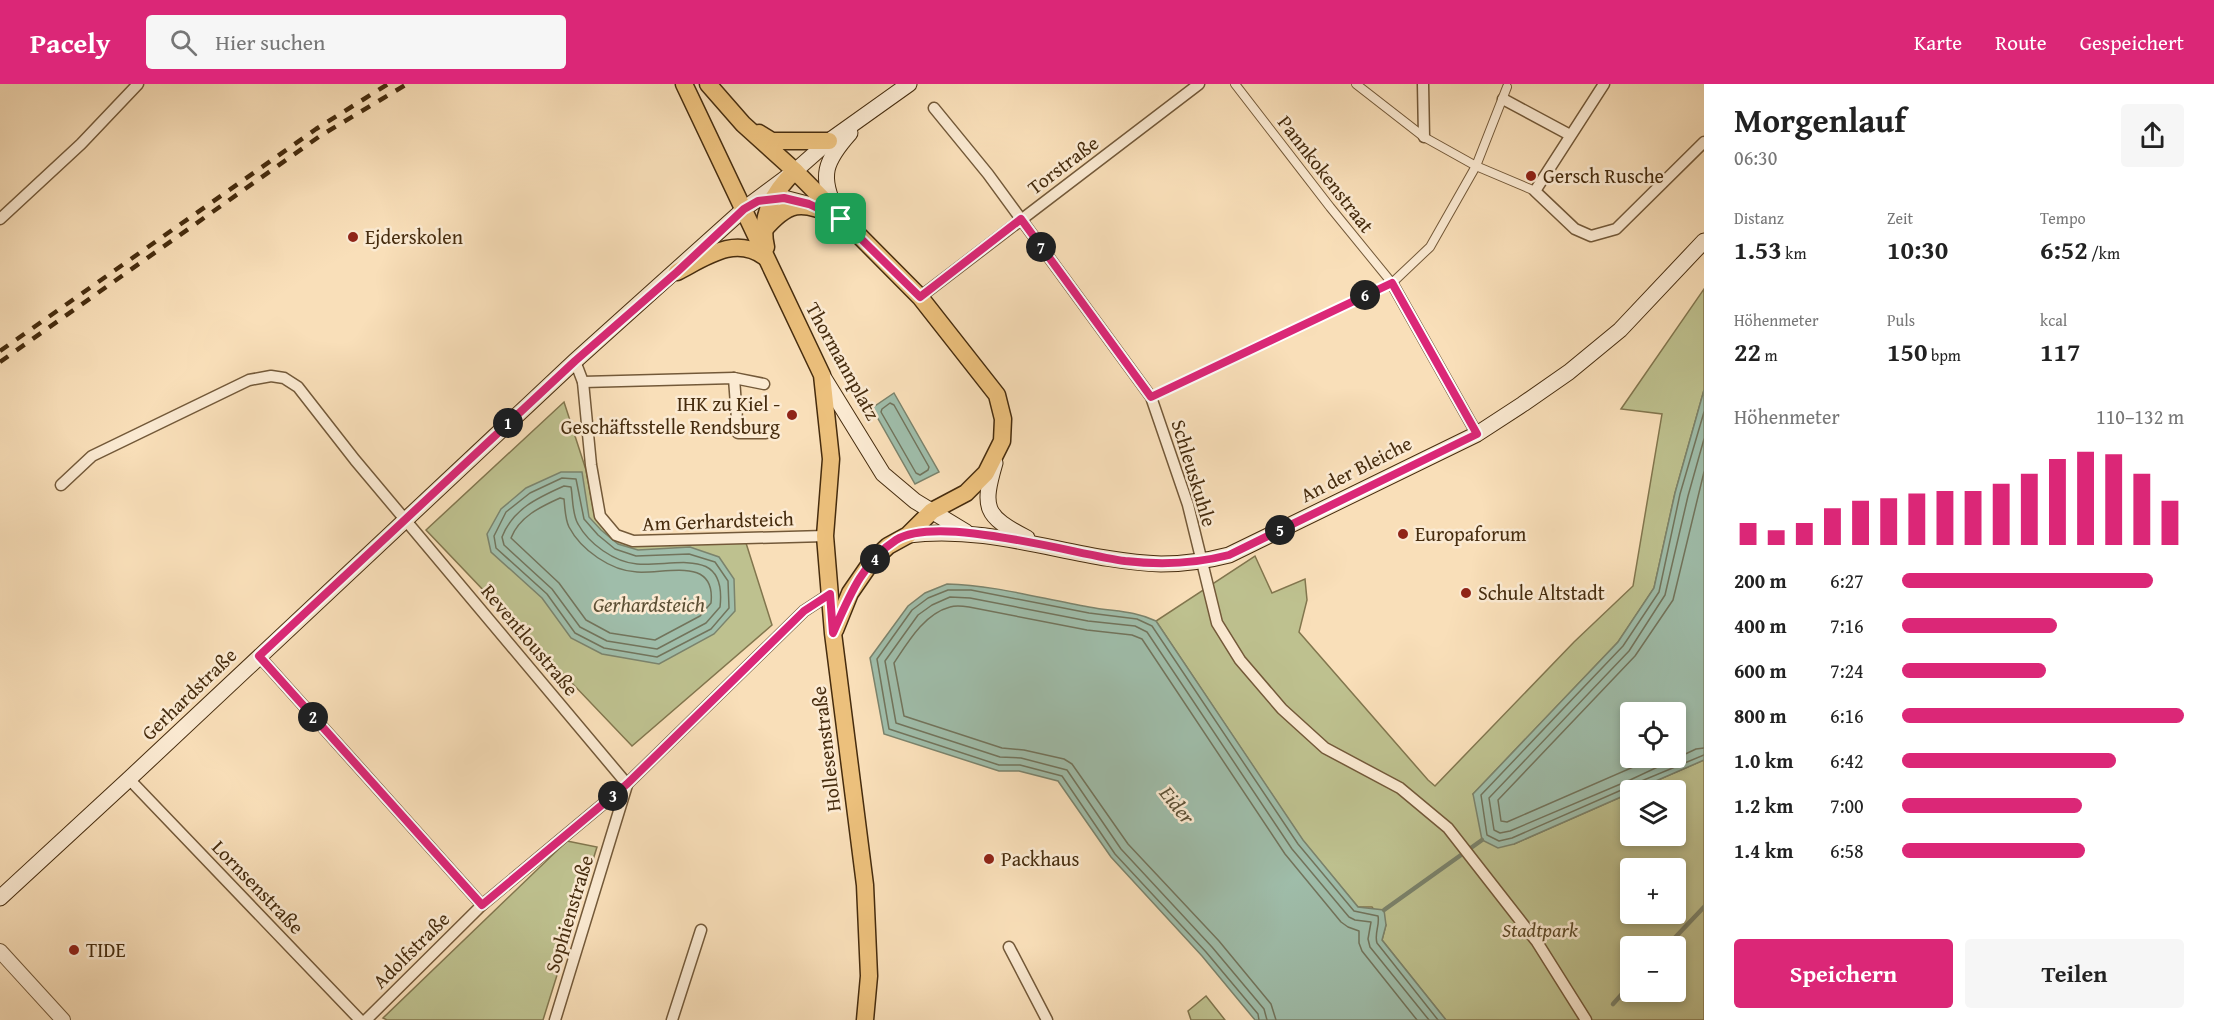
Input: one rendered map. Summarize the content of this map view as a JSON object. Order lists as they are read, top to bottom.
{
  "streets": {
    "main road": [
      "Thormannplatz",
      "An der Bleiche",
      "Gerhardstraße",
      "Hollesenstraße"
    ],
    "street": [
      "Torstraße",
      "Pannkokenstraat",
      "Schleuskuhle",
      "Am Gerhardsteich",
      "Reventloustraße",
      "Lornsenstraße",
      "Sophienstraße",
      "Adolfstraße"
    ]
  },
  "crossings": [
    ["Torstraße", "Schleuskuhle"],
    ["Thormannplatz", "An der Bleiche"],
    ["Thormannplatz", "Hollesenstraße"],
    ["An der Bleiche", "Schleuskuhle"],
    ["Am Gerhardsteich", "Gerhardstraße"],
    ["Am Gerhardsteich", "Hollesenstraße"],
    ["Reventloustraße", "Gerhardstraße"],
    ["Reventloustraße", "Sophienstraße"],
    ["Reventloustraße", "Adolfstraße"],
    ["Gerhardstraße", "Lornsenstraße"],
    ["Hollesenstraße", "Adolfstraße"],
    ["Sophienstraße", "Adolfstraße"]
  ],
  "water": ["Gerhardsteich", "Eider"],
  "parks": ["Stadtpark"],
  "places": [
    "Gersch Rusche",
    "Ejderskolen",
    "IHK zu Kiel - Geschäftsstelle Rendsburg",
    "Europaforum",
    "Schule Altstadt",
    "Packhaus",
    "TIDE"
  ],
  "page": {
    "header": "Pacely",
    "search": "Hier suchen",
    "nav": ["Karte", "Route", "Gespeichert"],
    "heading": ["Morgenlauf", "06:30"],
    "stats": [
      ["Distanz", "1.53 km"],
      ["Zeit", "10:30"],
      ["Tempo", "6:52 /km"],
      ["Höhenmeter", "22 m"],
      ["Puls", "150 bpm"],
      ["kcal", "117"]
    ],
    "pins": [
      "7",
      "6",
      "1",
      "5",
      "4",
      "2",
      "3"
    ],
    "chart": ["Höhenmeter", "110–132 m"],
    "list": [
      {
        "name": "200 m",
        "note": "6:27"
      },
      {
        "name": "400 m",
        "note": "7:16"
      },
      {
        "name": "600 m",
        "note": "7:24"
      },
      {
        "name": "800 m",
        "note": "6:16"
      },
      {
        "name": "1.0 km",
        "note": "6:42"
      },
      {
        "name": "1.2 km",
        "note": "7:00"
      },
      {
        "name": "1.4 km",
        "note": "6:58"
      }
    ],
    "map_buttons": ["+", "−"],
    "buttons": ["Speichern", "Teilen"]
  }
}
